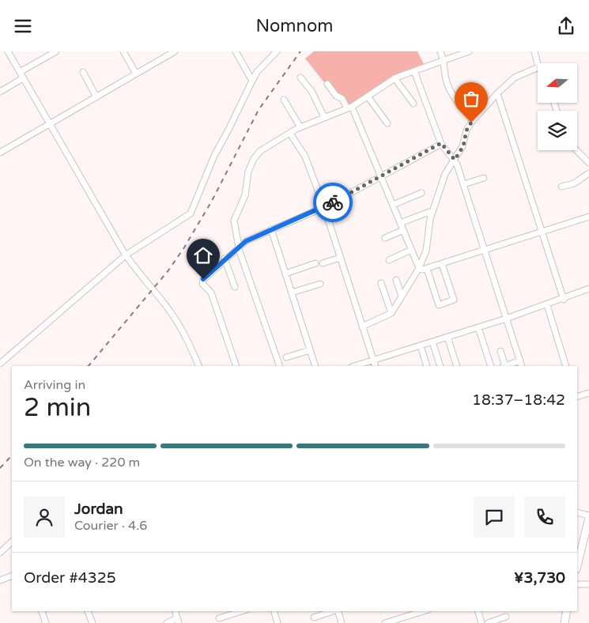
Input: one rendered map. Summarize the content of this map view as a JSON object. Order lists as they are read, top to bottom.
{
  "north": "left",
  "page": {
    "header": "Nomnom",
    "heading": ["2 min", "Arriving in", "18:37–18:42"],
    "panel": [
      "Jordan",
      "Courier · 4.6",
      "Order #4325",
      "¥3,730"
    ],
    "bar": "On the way · 220 m"
  }
}
